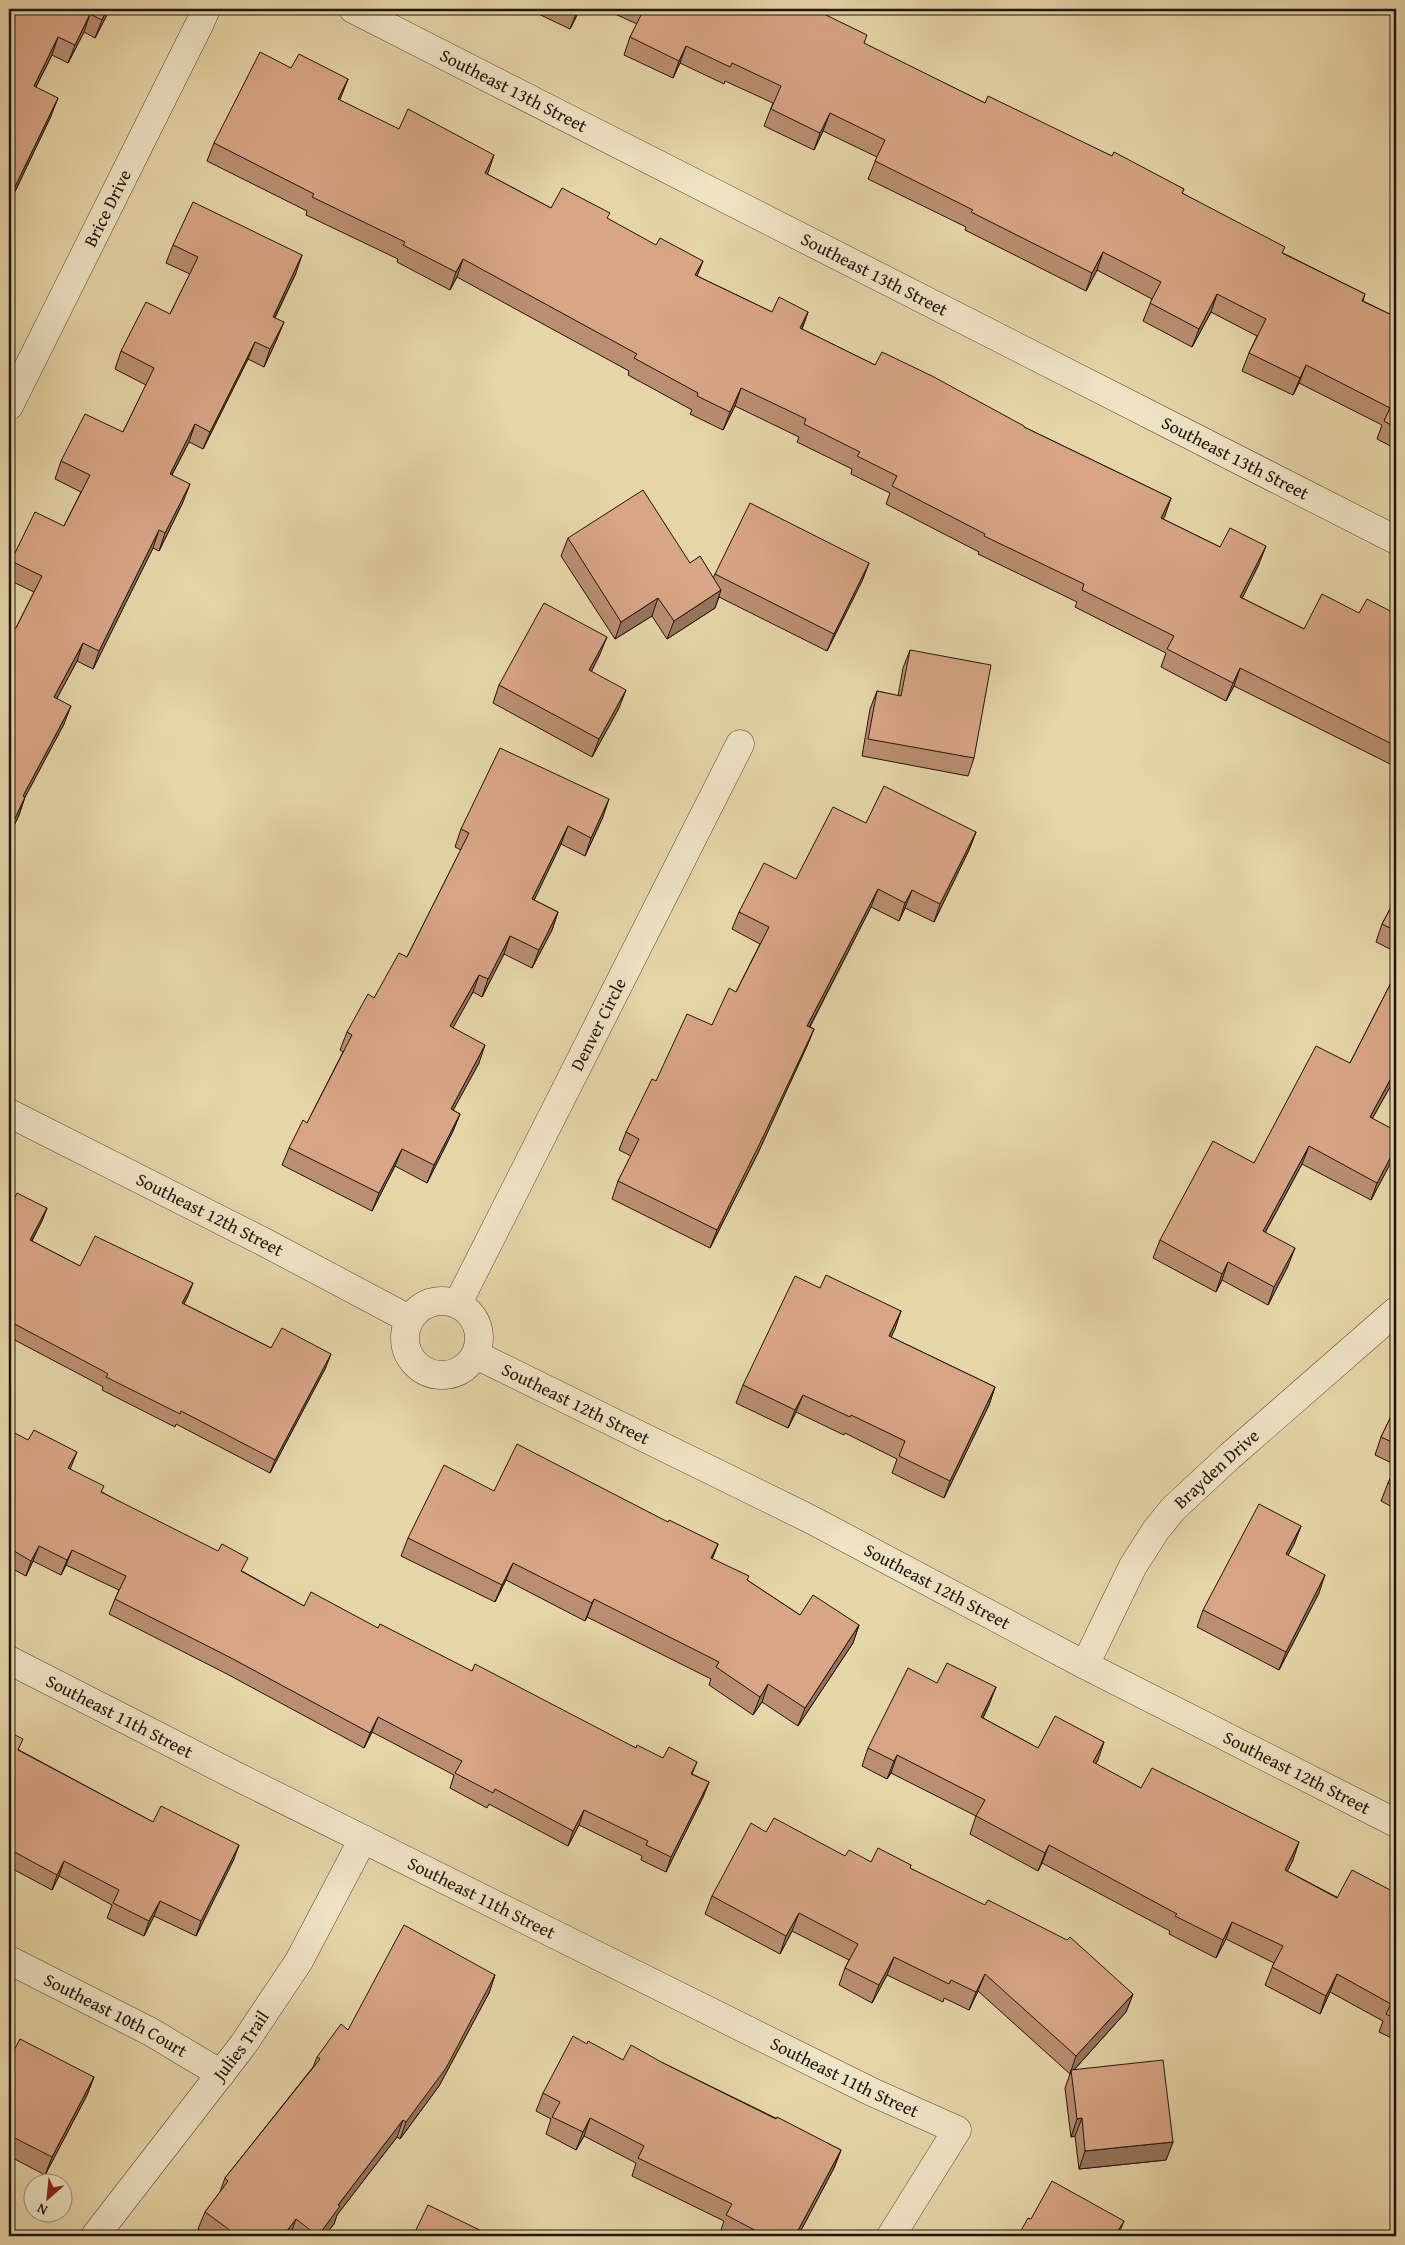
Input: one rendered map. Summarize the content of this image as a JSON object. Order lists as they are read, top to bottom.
{
  "streets": {
    "street": [
      "Southeast 13th Street",
      "Brice Drive",
      "Denver Circle",
      "Southeast 12th Street",
      "Brayden Drive",
      "Southeast 11th Street",
      "Southeast 10th Court",
      "Julies Trail"
    ]
  },
  "crossings": [
    ["Denver Circle", "Southeast 12th Street"],
    ["Southeast 12th Street", "Brayden Drive"],
    ["Southeast 11th Street", "Julies Trail"],
    ["Southeast 10th Court", "Julies Trail"]
  ],
  "north": "bottom left"
}
